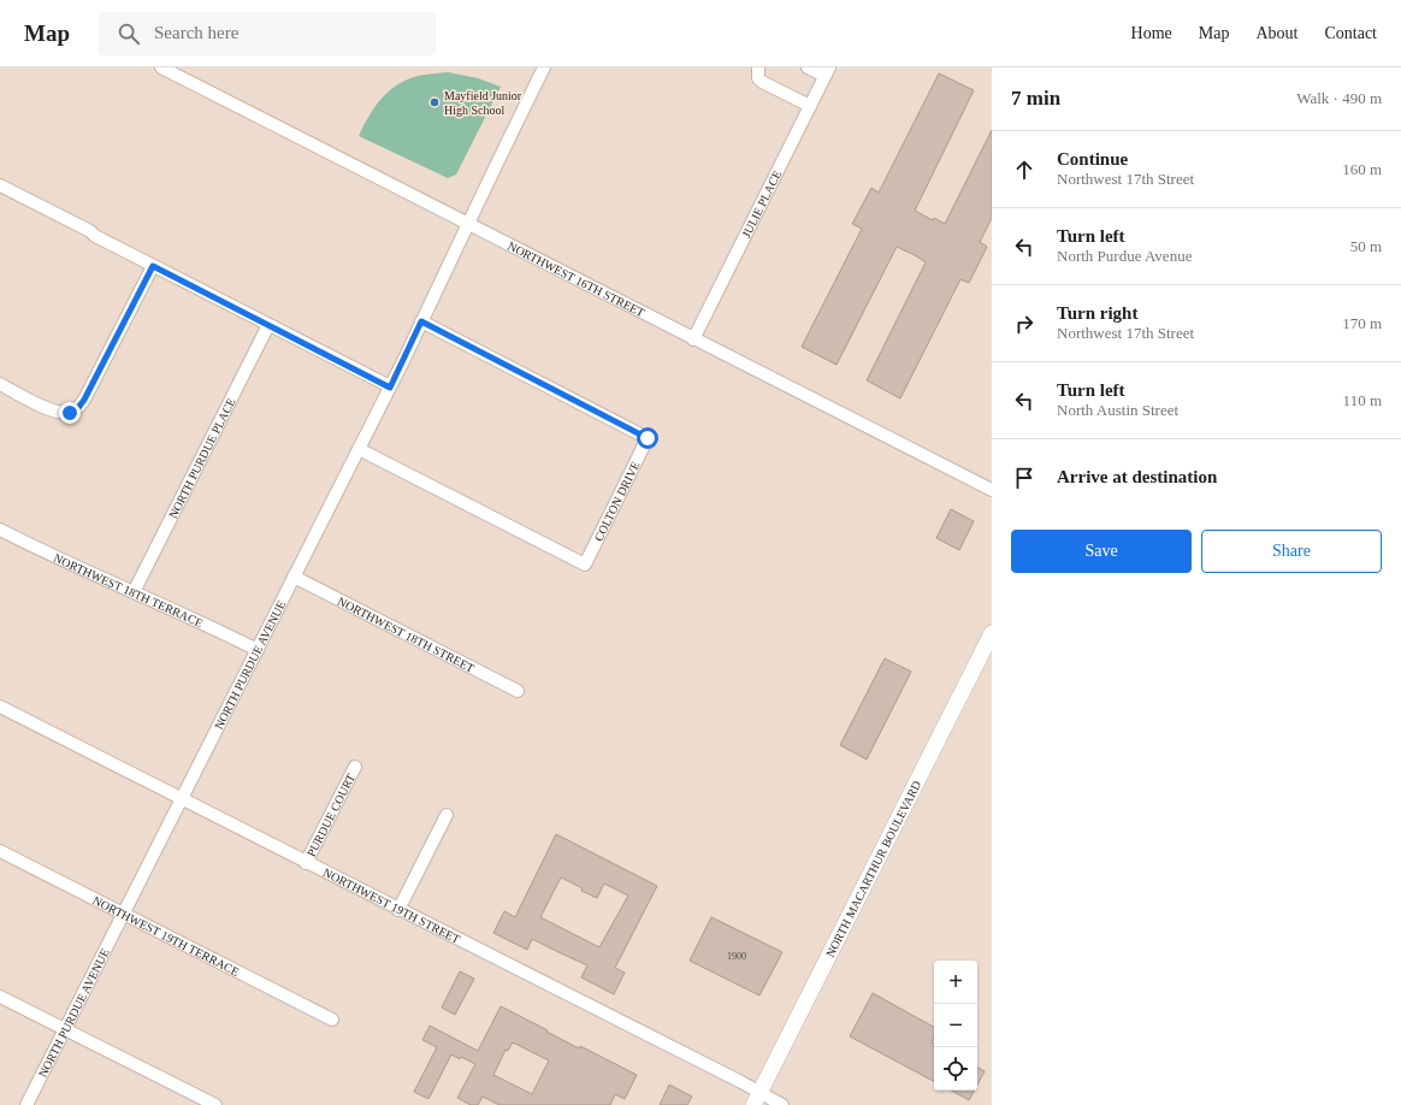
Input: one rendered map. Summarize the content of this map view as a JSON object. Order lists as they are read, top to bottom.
{
  "streets": {
    "main road": ["NORTH MACARTHUR BOULEVARD"],
    "street": [
      "JULIE PLACE",
      "NORTHWEST 16TH STREET",
      "NORTH PURDUE PLACE",
      "COLTON DRIVE",
      "NORTHWEST 18TH TERRACE",
      "NORTHWEST 18TH STREET",
      "NORTH PURDUE AVENUE",
      "PURDUE COURT",
      "NORTHWEST 19TH STREET",
      "NORTHWEST 19TH TERRACE"
    ]
  },
  "crossings": [
    ["JULIE PLACE", "NORTHWEST 16TH STREET"],
    ["NORTHWEST 16TH STREET", "NORTH PURDUE AVENUE"],
    ["NORTH PURDUE PLACE", "NORTHWEST 18TH TERRACE"],
    ["COLTON DRIVE", "NORTH PURDUE AVENUE"],
    ["NORTHWEST 18TH TERRACE", "NORTH PURDUE AVENUE"],
    ["NORTHWEST 18TH STREET", "NORTH PURDUE AVENUE"],
    ["NORTH PURDUE AVENUE", "NORTHWEST 19TH STREET"],
    ["NORTH PURDUE AVENUE", "NORTHWEST 19TH TERRACE"],
    ["PURDUE COURT", "NORTHWEST 19TH STREET"],
    ["NORTH MACARTHUR BOULEVARD", "NORTHWEST 19TH STREET"]
  ],
  "places": ["Mayfield Junior High School"],
  "house_numbers": ["1900"],
  "page": {
    "header": "Map",
    "search": "Search here",
    "nav": [
      "Home",
      "Map",
      "About",
      "Contact"
    ],
    "heading": ["7 min", "Walk · 490 m"],
    "list": [
      ["Continue", "Northwest 17th Street", "160 m"],
      ["Turn left", "North Purdue Avenue", "50 m"],
      ["Turn right", "Northwest 17th Street", "170 m"],
      ["Turn left", "North Austin Street", "110 m"],
      "Arrive at destination"
    ],
    "buttons": ["Save", "Share"],
    "map_buttons": ["+", "−"]
  }
}
